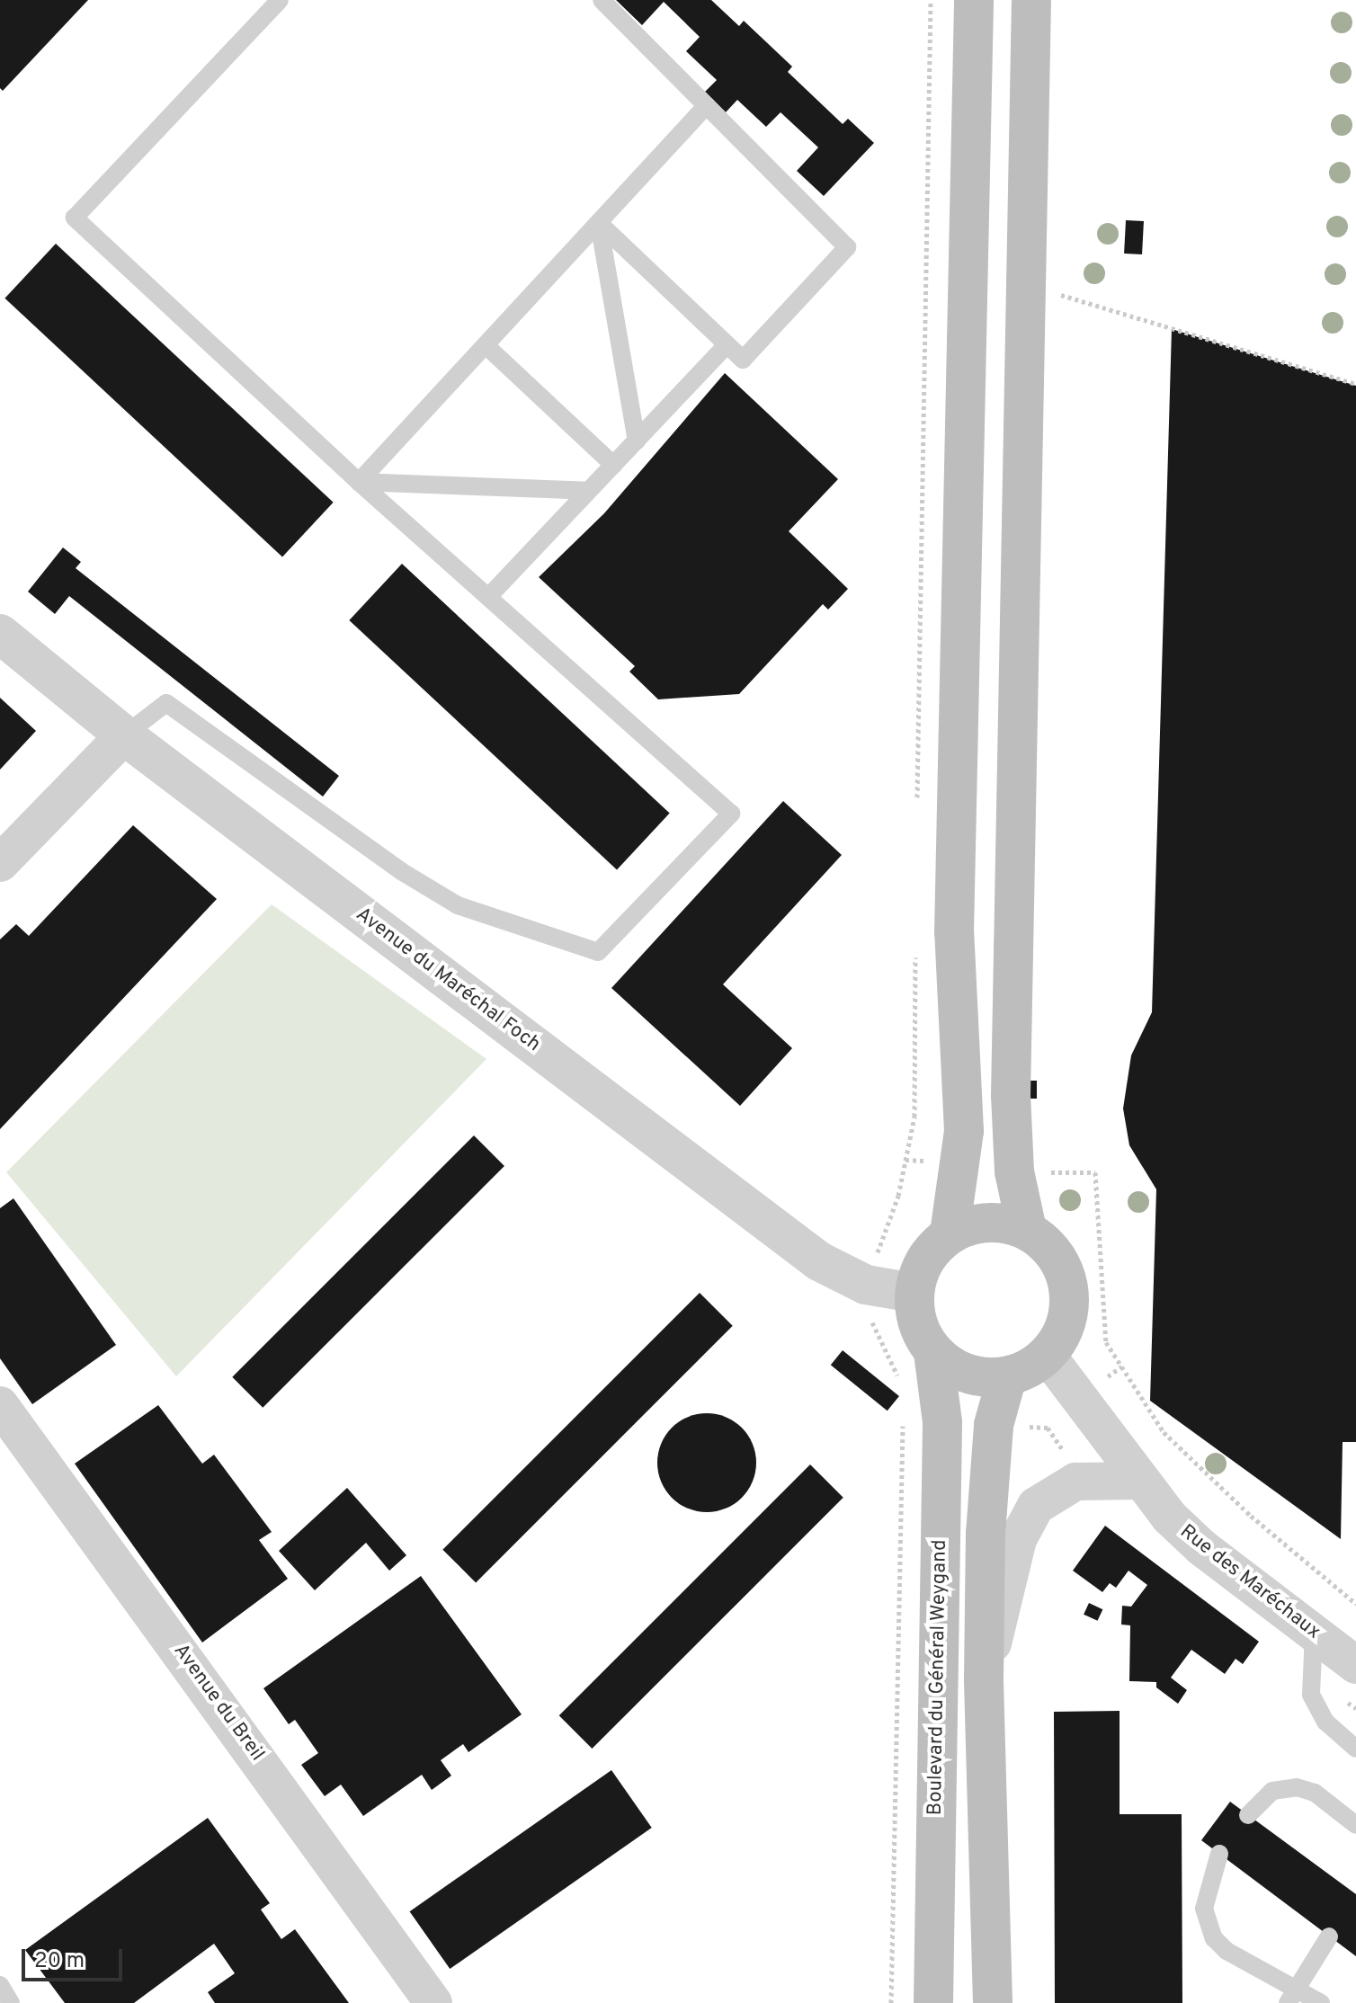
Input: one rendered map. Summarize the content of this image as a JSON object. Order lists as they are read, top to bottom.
{
  "streets": {
    "main road": ["Boulevard du Général Weygand"],
    "street": ["Avenue du Maréchal Foch", "Rue des Maréchaux", "Avenue du Breil"]
  },
  "crossings": [
    ["Avenue du Maréchal Foch", "Rue des Maréchaux"],
    ["Avenue du Maréchal Foch", "Boulevard du Général Weygand"],
    ["Rue des Maréchaux", "Boulevard du Général Weygand"]
  ],
  "scale_bar": "20 m"
}
